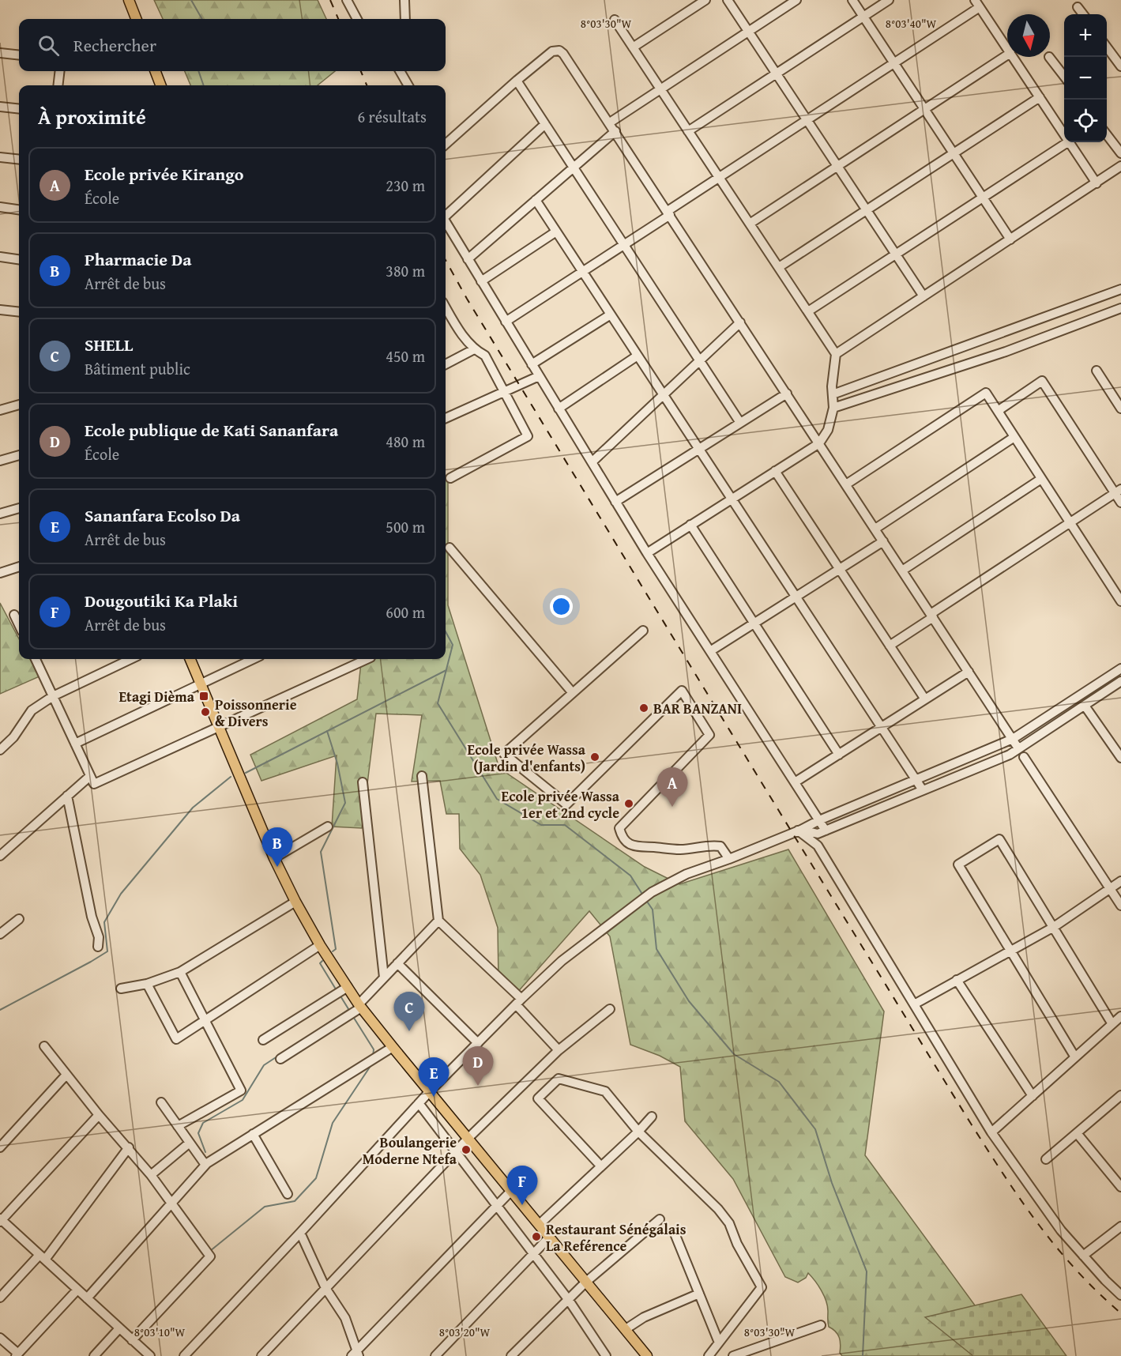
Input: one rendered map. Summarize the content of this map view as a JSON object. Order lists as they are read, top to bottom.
{
  "places": {
    "transit": ["Etagi Dièma"],
    "other": [
      "BAR BANZANI",
      "Poissonnerie & Divers",
      "Ecole privée Wassa (Jardin d'enfants)",
      "Ecole privée Wassa 1er et 2nd cycle",
      "Boulangerie Moderne Ntefa",
      "Restaurant Sénégalais La Reférence"
    ]
  },
  "north": "bottom",
  "page": {
    "map_buttons": ["+", "−"],
    "search": "Rechercher",
    "heading": ["À proximité", "6 résultats"],
    "list": [
      {
        "mark": "A",
        "name": "Ecole privée Kirango",
        "note": "École",
        "value": "230 m"
      },
      {
        "mark": "B",
        "name": "Pharmacie Da",
        "note": "Arrêt de bus",
        "value": "380 m"
      },
      {
        "mark": "C",
        "name": "SHELL",
        "note": "Bâtiment public",
        "value": "450 m"
      },
      {
        "mark": "D",
        "name": "Ecole publique de Kati Sananfara",
        "note": "École",
        "value": "480 m"
      },
      {
        "mark": "E",
        "name": "Sananfara Ecolso Da",
        "note": "Arrêt de bus",
        "value": "500 m"
      },
      {
        "mark": "F",
        "name": "Dougoutiki Ka Plaki",
        "note": "Arrêt de bus",
        "value": "600 m"
      }
    ],
    "pins": [
      "A",
      "B",
      "C",
      "D",
      "E",
      "F"
    ]
  },
  "coordinates": [
    "8°03'30\"W",
    "8°03'40\"W",
    "8°03'10\"W",
    "8°03'20\"W"
  ]
}
